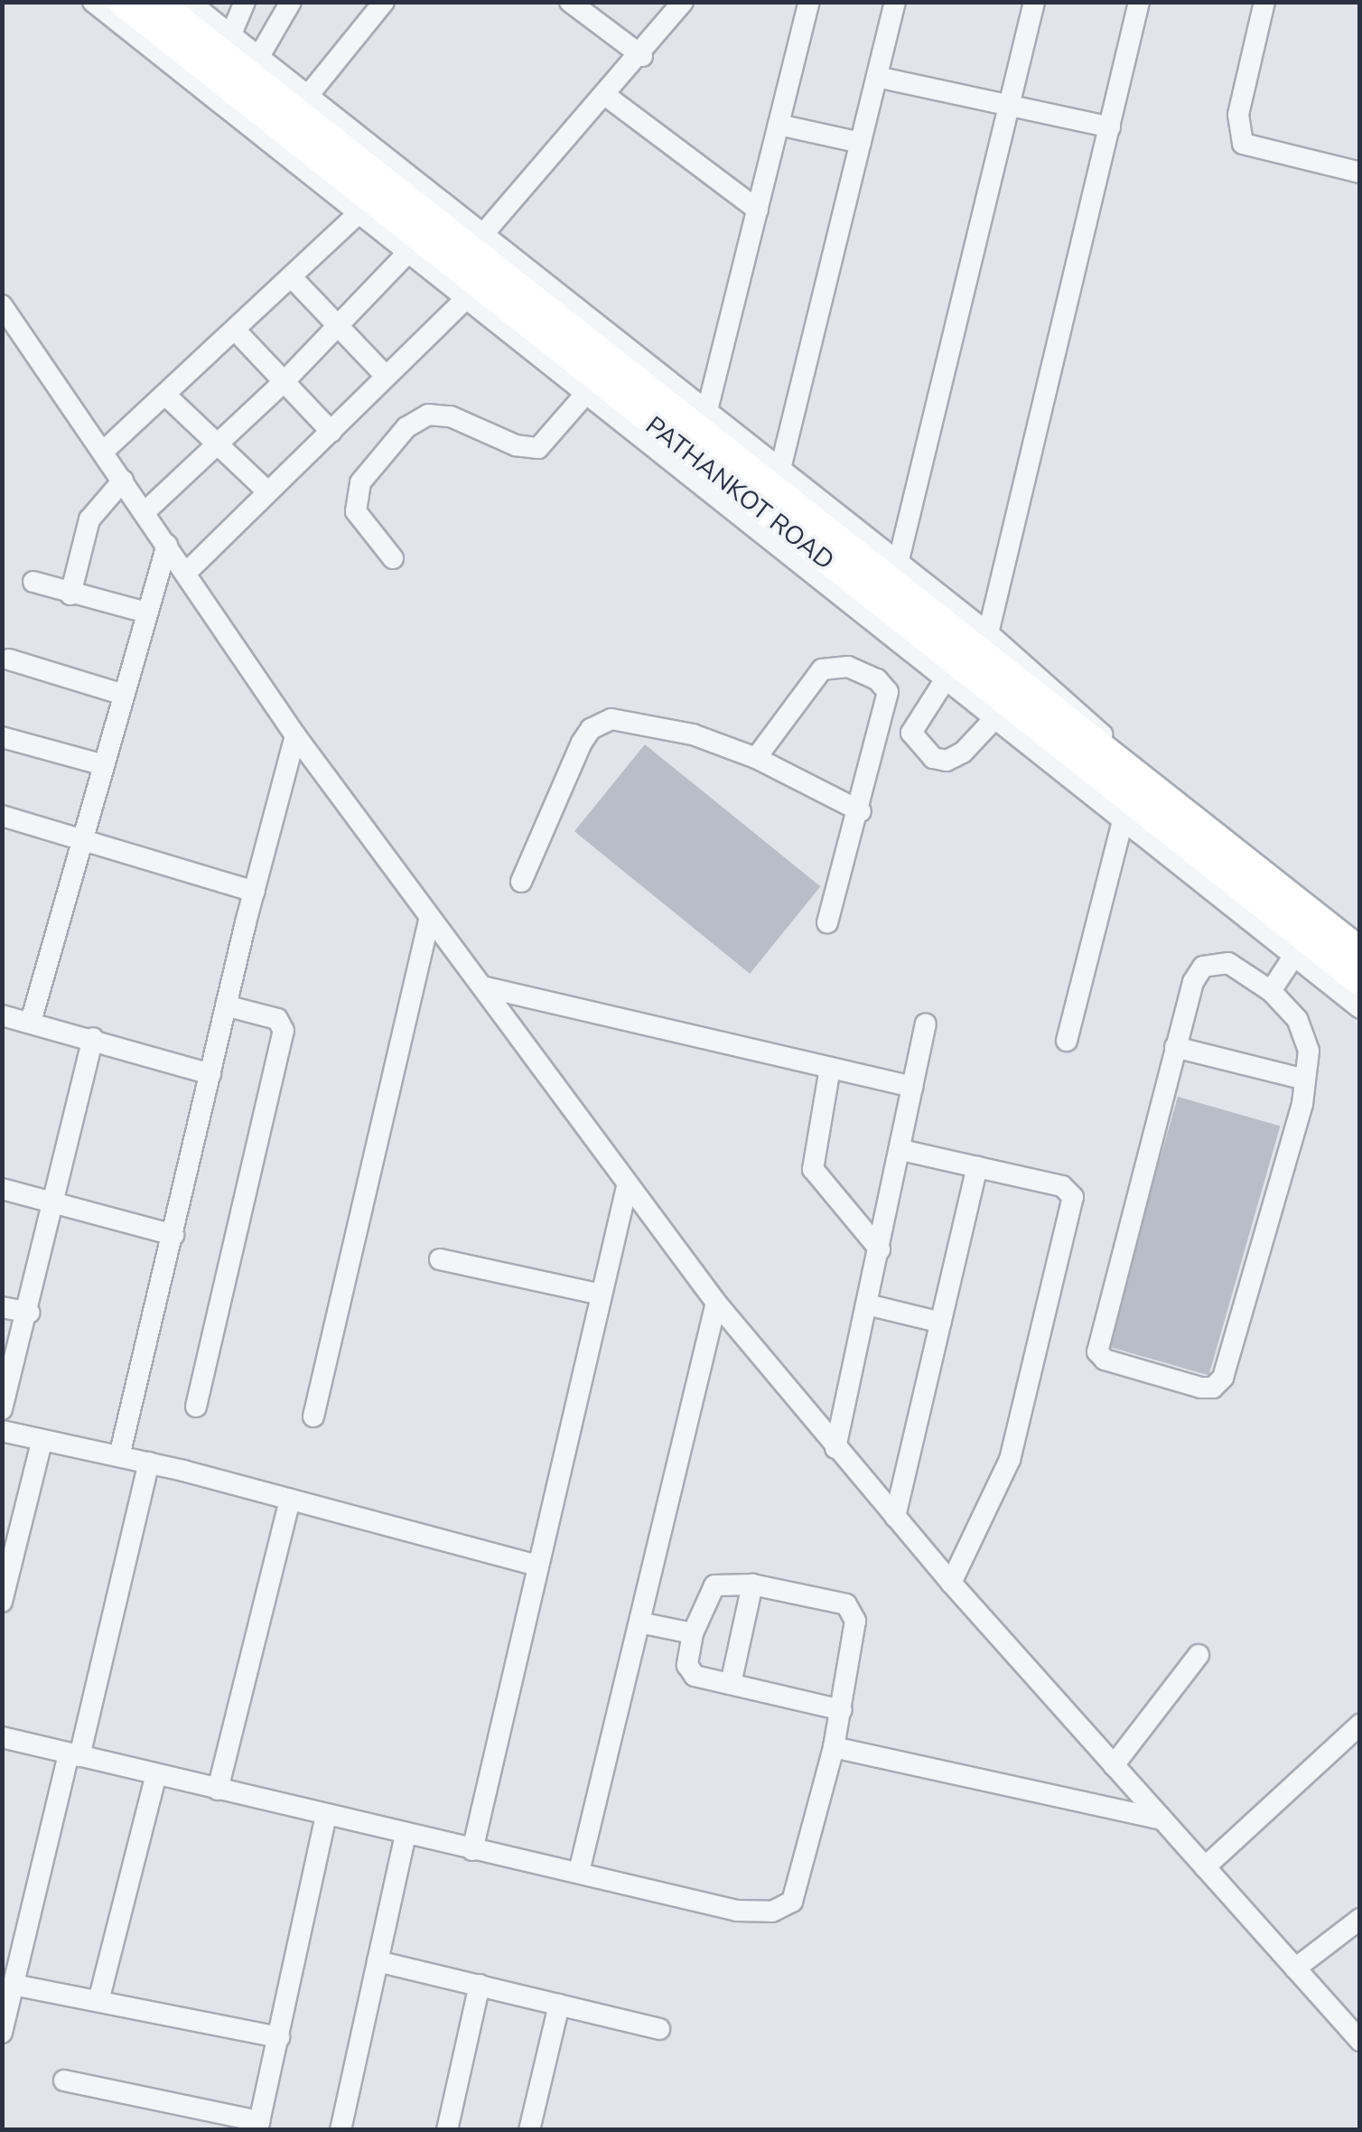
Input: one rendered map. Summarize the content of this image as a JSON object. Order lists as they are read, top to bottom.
{
  "streets": {
    "highway": ["PATHANKOT ROAD"]
  }
}
